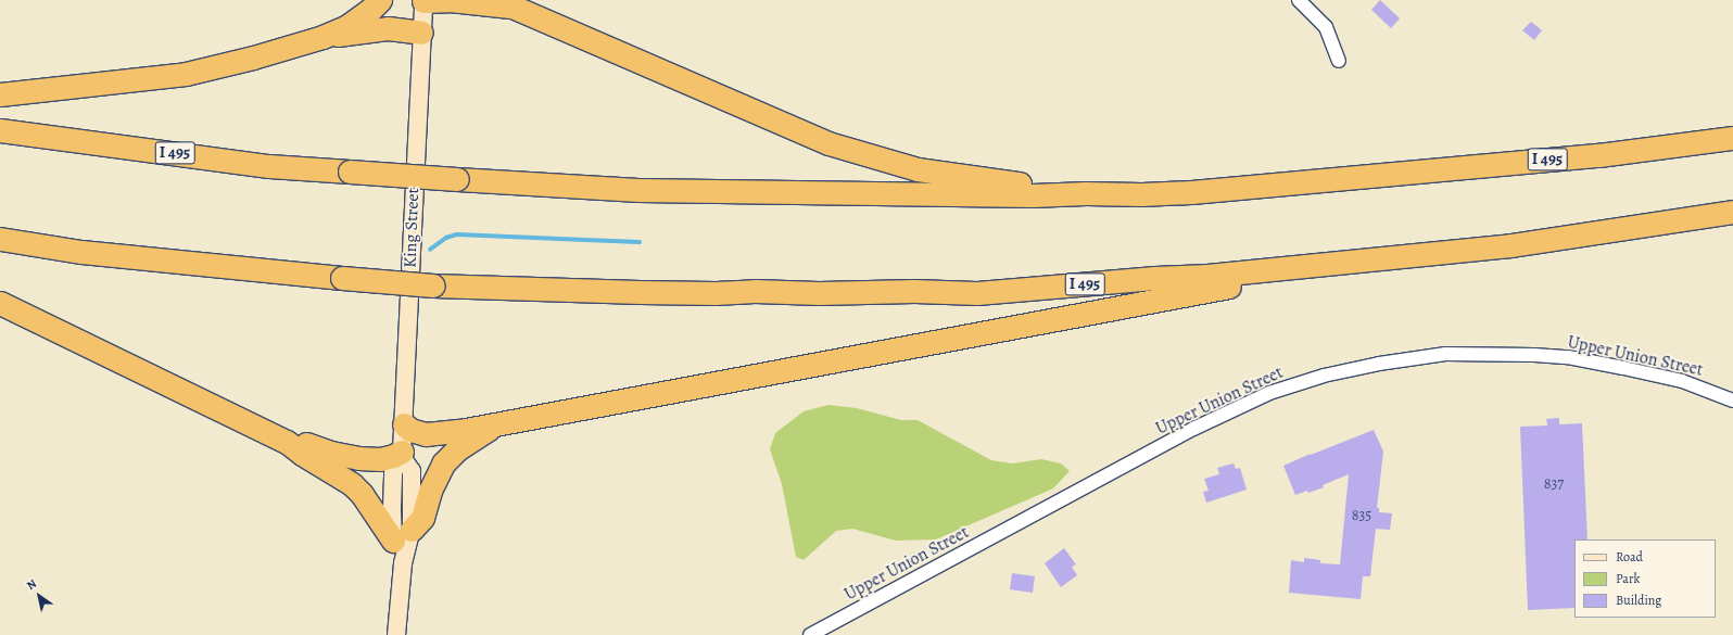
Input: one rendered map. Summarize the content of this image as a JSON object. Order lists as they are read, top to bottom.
{
  "streets": {
    "highway": ["I 495"],
    "main road": ["King Street"],
    "street": ["Upper Union Street"]
  },
  "house_numbers": ["837", "835"],
  "legend": ["Road", "Park", "Building"],
  "north": "top left"
}
